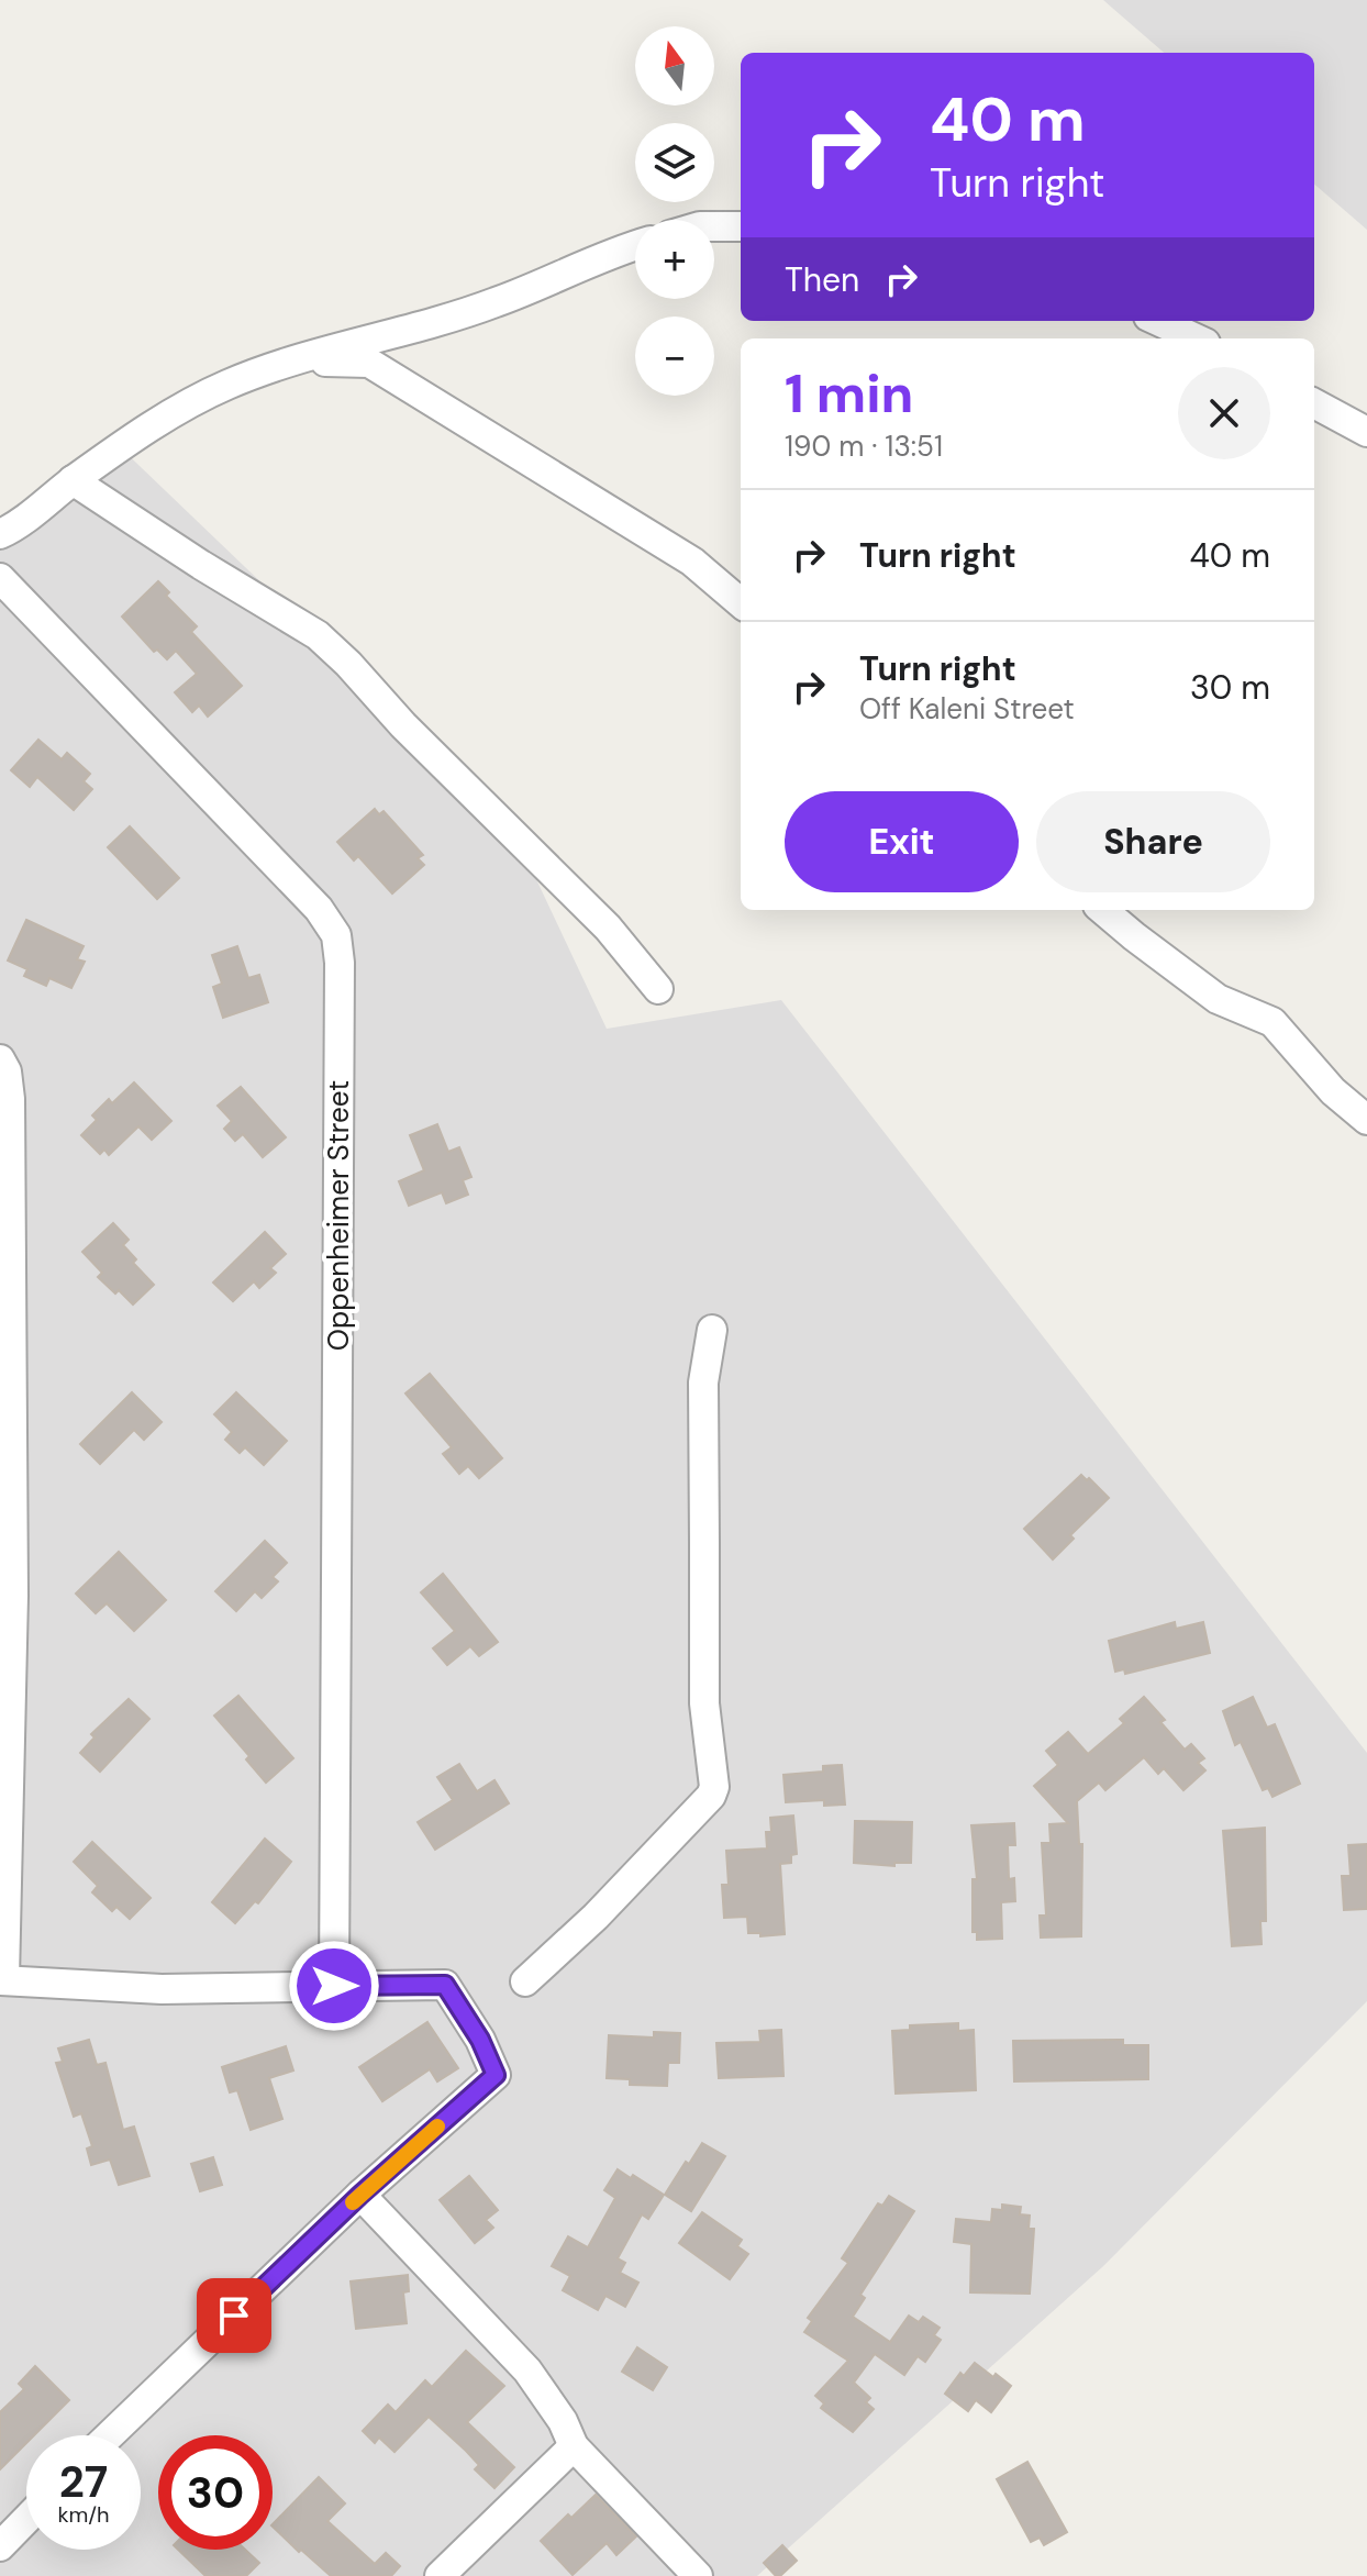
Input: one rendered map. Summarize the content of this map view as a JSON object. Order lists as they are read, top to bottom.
{
  "streets": {
    "street": ["Oppenheimer Street"]
  },
  "north": "top",
  "page": {
    "map_buttons": ["+", "−"],
    "turn": ["40 m", "Turn right"],
    "then": "Then",
    "heading": ["1 min", "190 m · 13:51"],
    "list": [
      {
        "name": "Turn right",
        "value": "40 m"
      },
      {
        "name": "Turn right",
        "note": "Off Kaleni Street",
        "value": "30 m"
      }
    ],
    "buttons": ["Exit", "Share"],
    "speed": "27 km/h",
    "limit": "30"
  }
}
